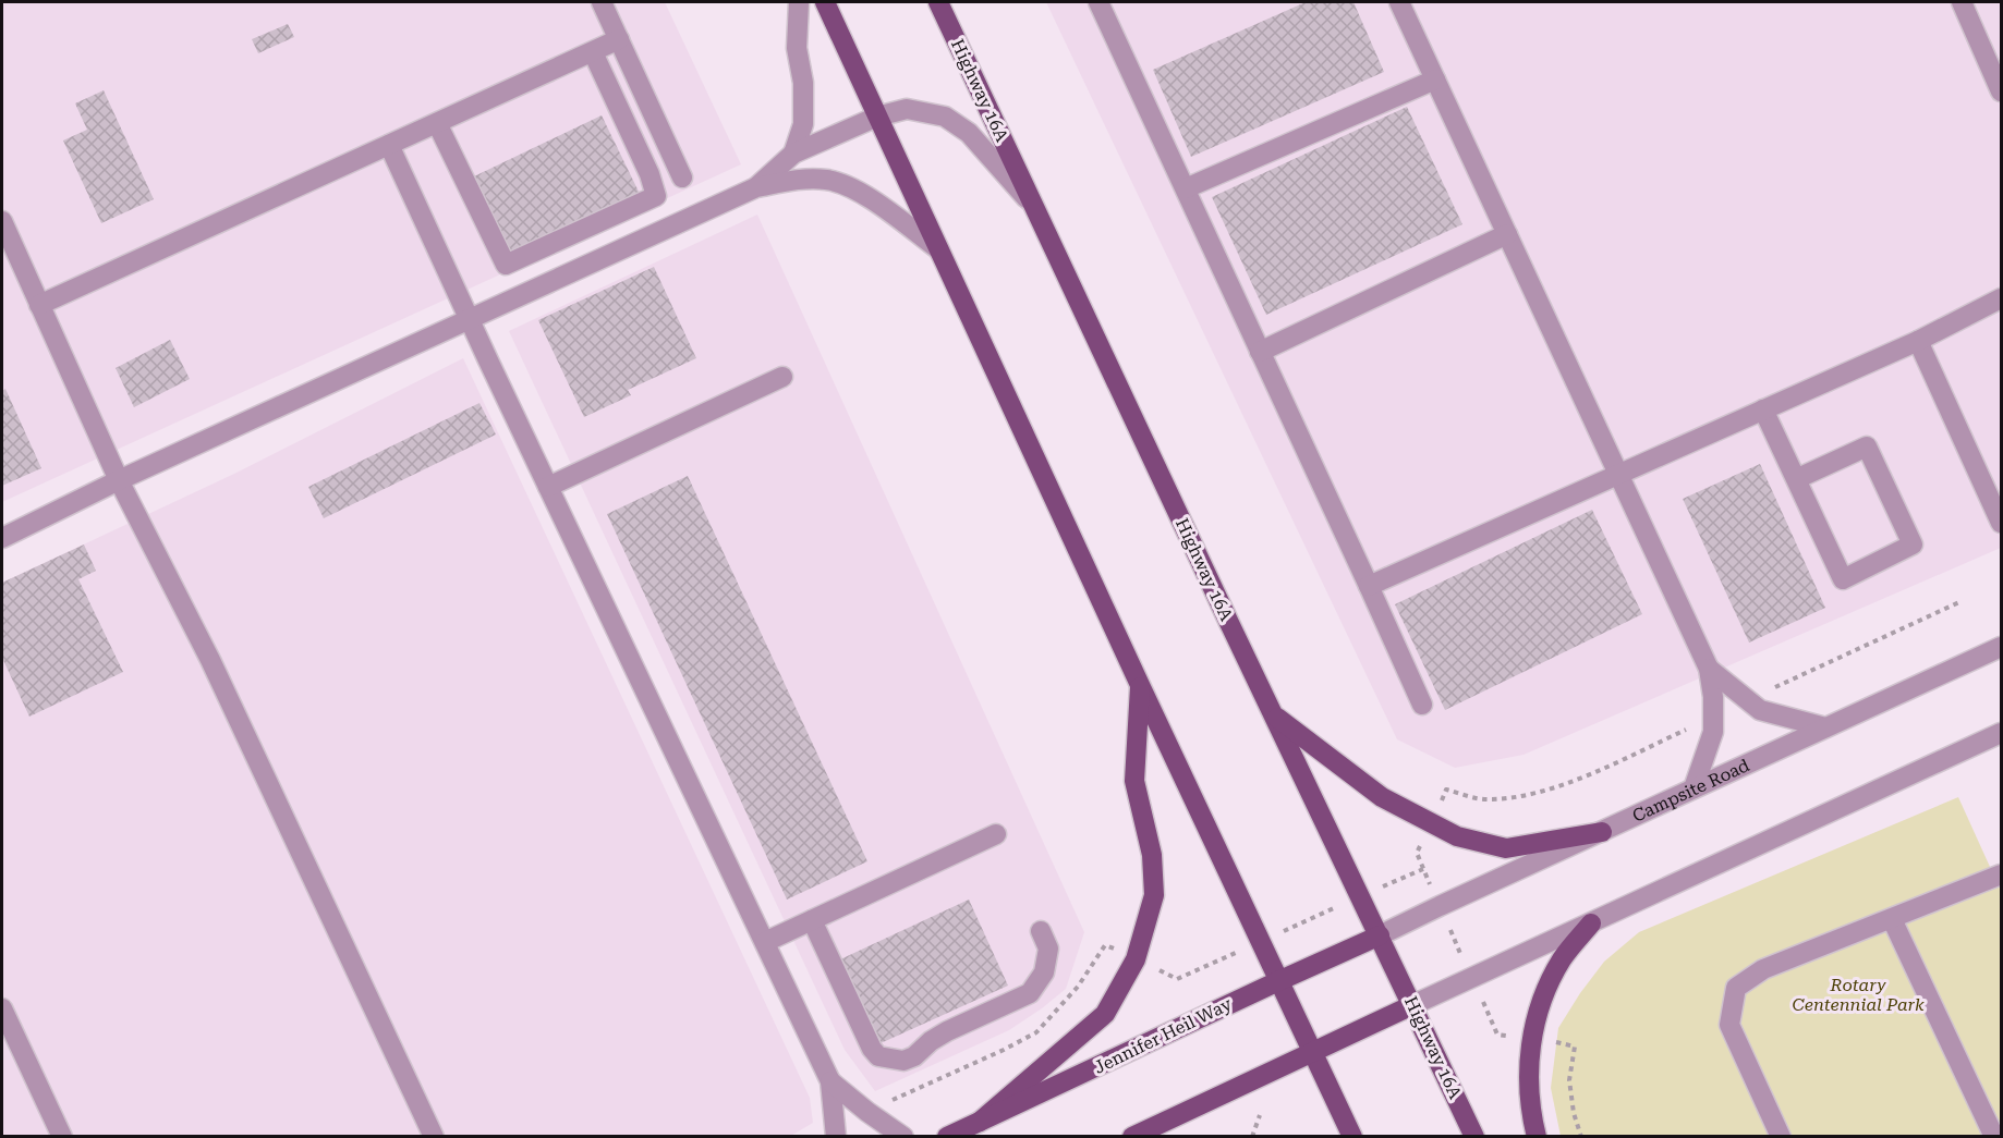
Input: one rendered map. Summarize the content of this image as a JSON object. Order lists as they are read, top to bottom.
{
  "streets": {
    "main road": ["Highway 16A", "Jennifer Heil Way"],
    "street": ["Campsite Road"]
  },
  "crossings": [
    ["Highway 16A", "Campsite Road"],
    ["Highway 16A", "Jennifer Heil Way"],
    ["Campsite Road", "Jennifer Heil Way"]
  ],
  "parks": ["Rotary Centennial Park"]
}
